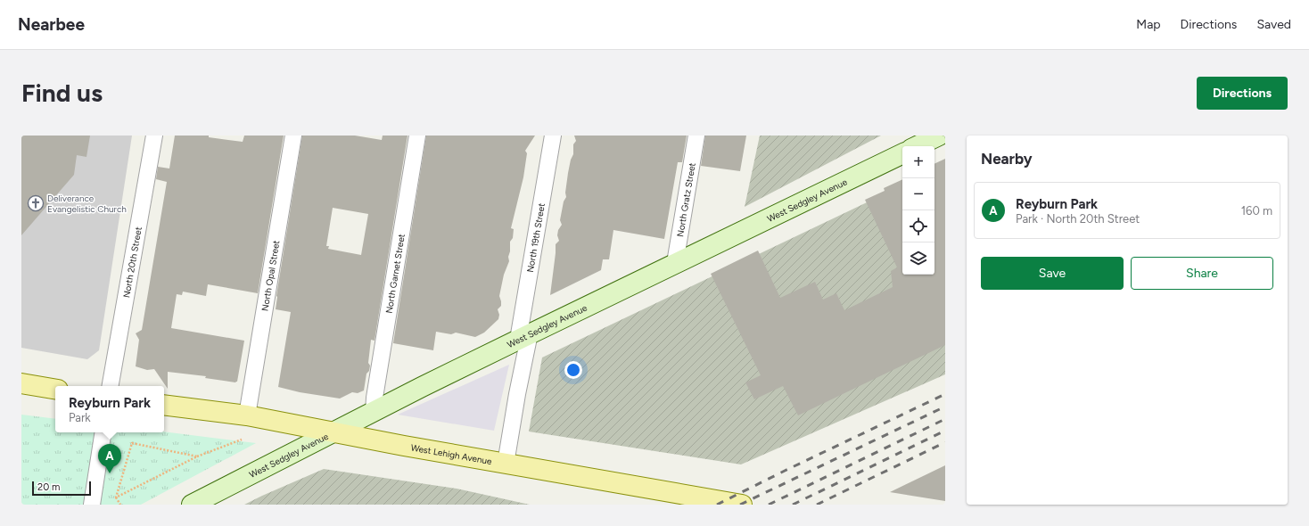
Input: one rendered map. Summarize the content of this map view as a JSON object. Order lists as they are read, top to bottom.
{
  "streets": {
    "main road": ["West Lehigh Avenue"],
    "street": [
      "North Gratz Street",
      "West Sedgley Avenue",
      "North 19th Street",
      "North 20th Street",
      "North Garnet Street",
      "North Opal Street"
    ]
  },
  "crossings": [
    ["North Gratz Street", "West Sedgley Avenue"],
    ["West Sedgley Avenue", "North 19th Street"],
    ["West Sedgley Avenue", "North Garnet Street"],
    ["West Sedgley Avenue", "West Lehigh Avenue"],
    ["North 19th Street", "West Lehigh Avenue"],
    ["North Opal Street", "West Lehigh Avenue"]
  ],
  "places": {
    "church": ["Deliverance Evangelistic Church"]
  },
  "scale_bar": "20 m",
  "page": {
    "header": "Nearbee",
    "nav": ["Map", "Directions", "Saved"],
    "buttons": [
      "Directions",
      ["Save", "Share"]
    ],
    "title": "Find us",
    "heading": "Nearby",
    "map_buttons": ["+", "−"],
    "list": [
      {
        "mark": "A",
        "name": "Reyburn Park",
        "note": "Park · North 20th Street",
        "value": "160 m"
      }
    ],
    "popup": ["Reyburn Park", "Park"],
    "pins": "A",
    "scale": "20 m"
  }
}
